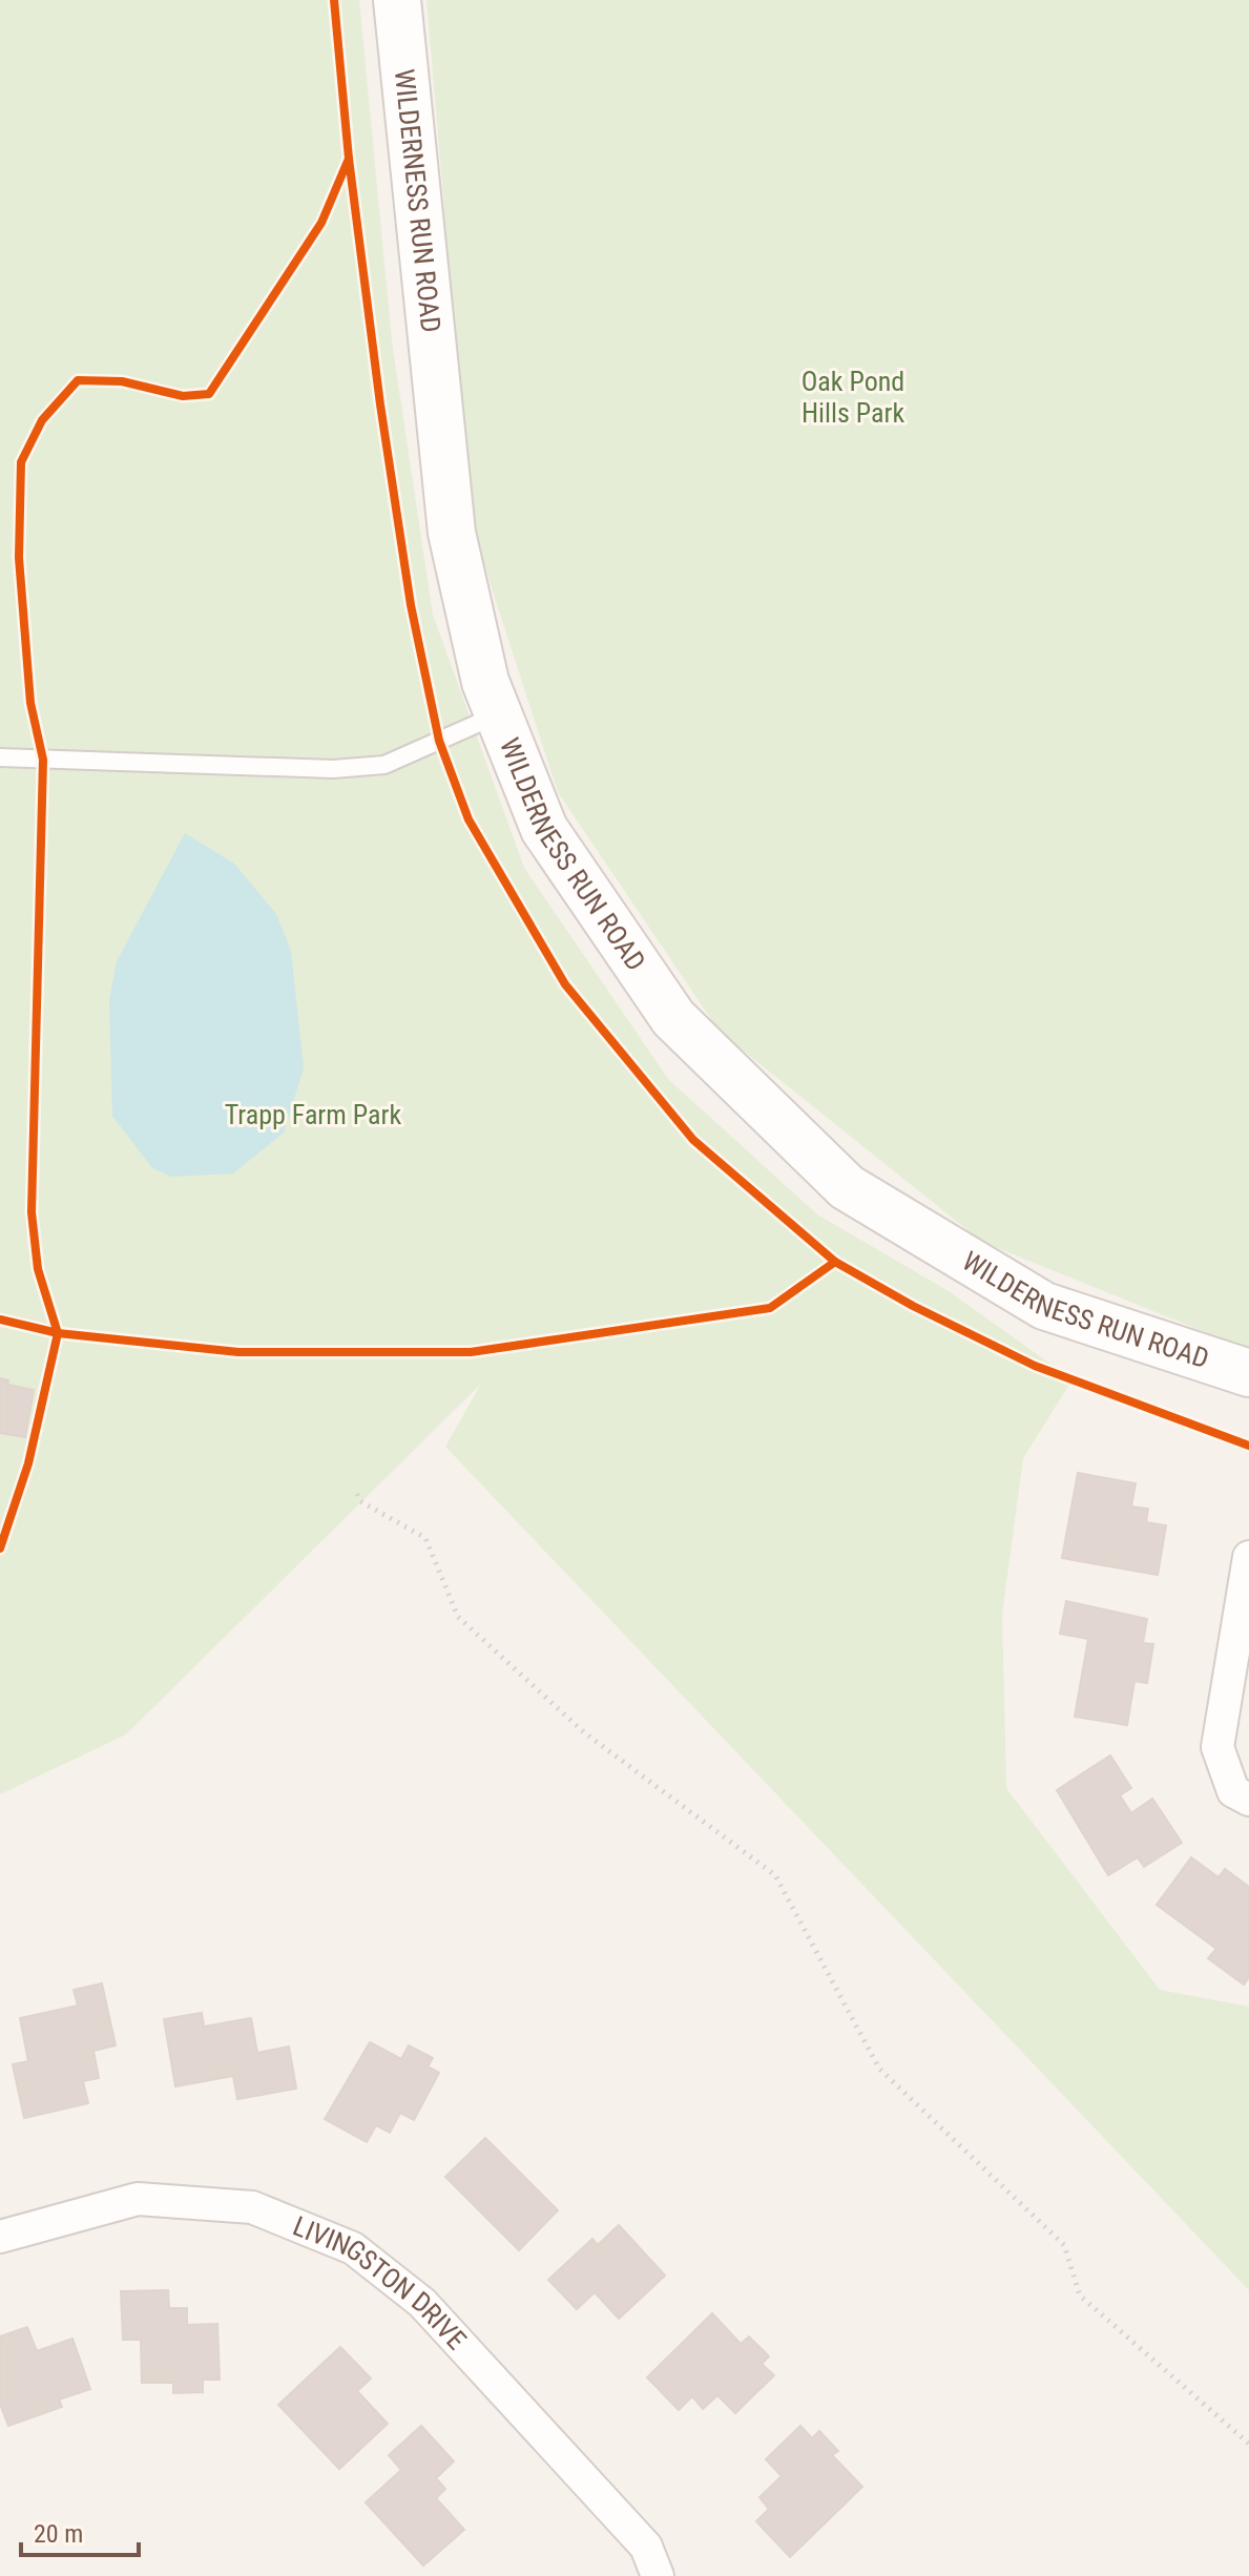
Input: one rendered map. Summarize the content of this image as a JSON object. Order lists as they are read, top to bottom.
{
  "streets": {
    "street": ["WILDERNESS RUN ROAD", "LIVINGSTON DRIVE"]
  },
  "parks": ["Oak Pond Hills Park", "Trapp Farm Park"],
  "scale_bar": "20 m"
}
